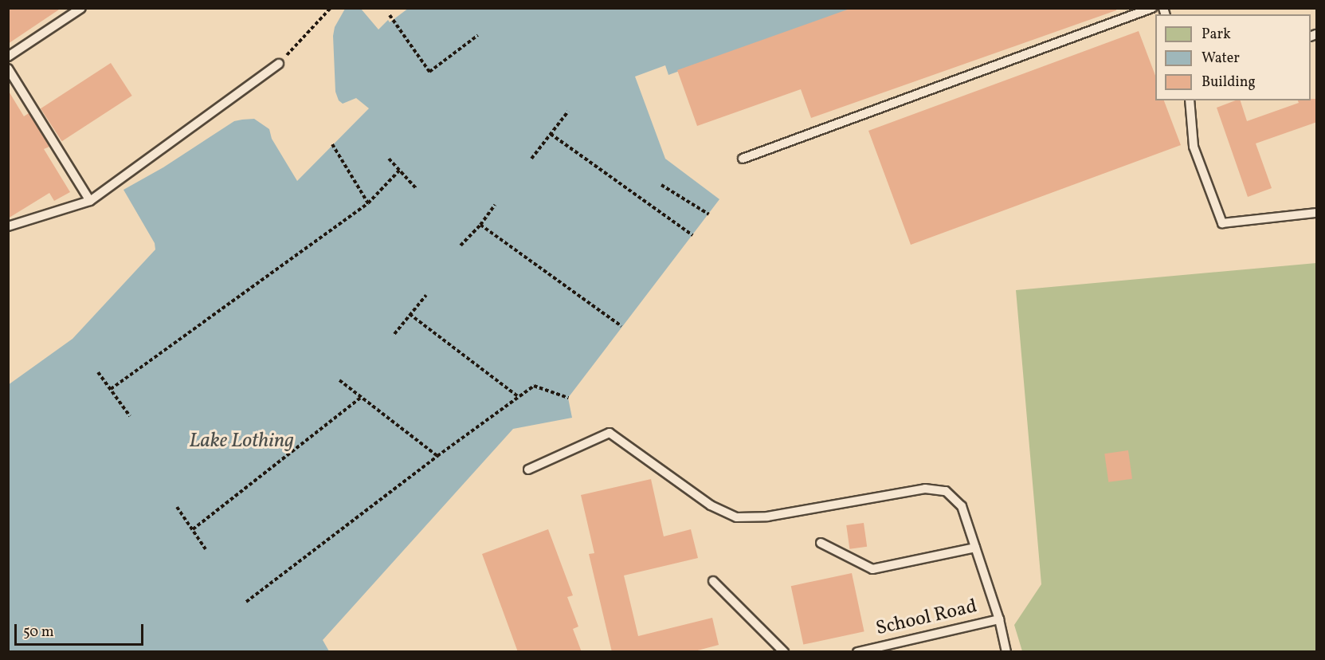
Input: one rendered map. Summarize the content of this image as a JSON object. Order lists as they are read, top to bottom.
{
  "streets": {
    "lane": ["School Road"]
  },
  "water": ["Lake Lothing"],
  "legend": ["Park", "Water", "Building"],
  "scale_bar": "50 m"
}
